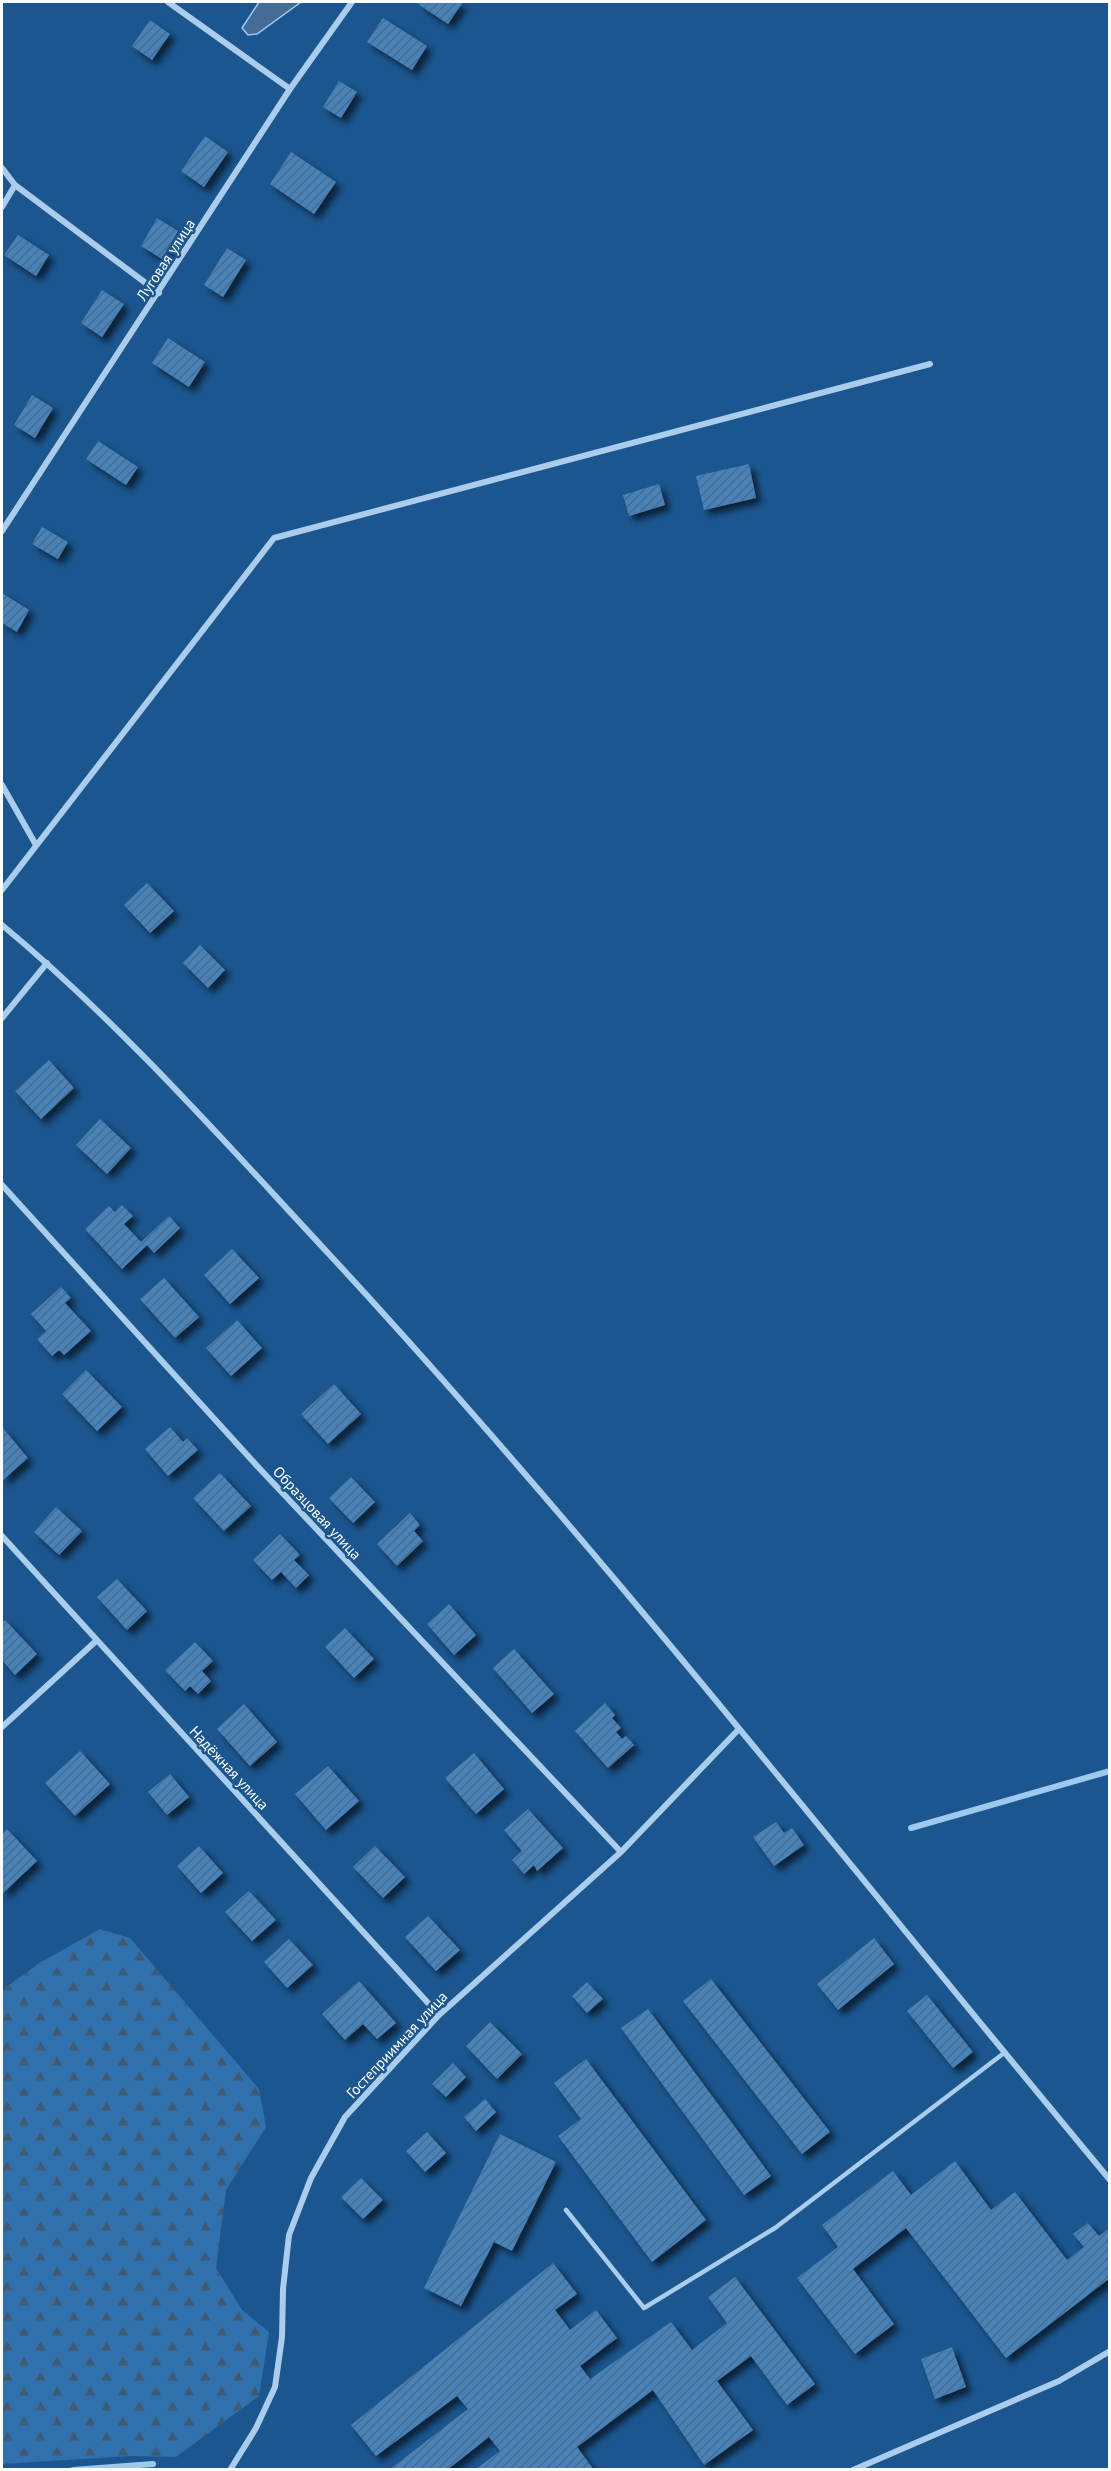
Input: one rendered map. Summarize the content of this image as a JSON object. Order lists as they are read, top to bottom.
{
  "streets": {
    "street": [
      "Луговая улица",
      "Образцовая улица",
      "Надёжная улица",
      "Гостеприимная улица"
    ]
  },
  "crossings": [
    ["Образцовая улица", "Гостеприимная улица"],
    ["Надёжная улица", "Гостеприимная улица"]
  ]
}
